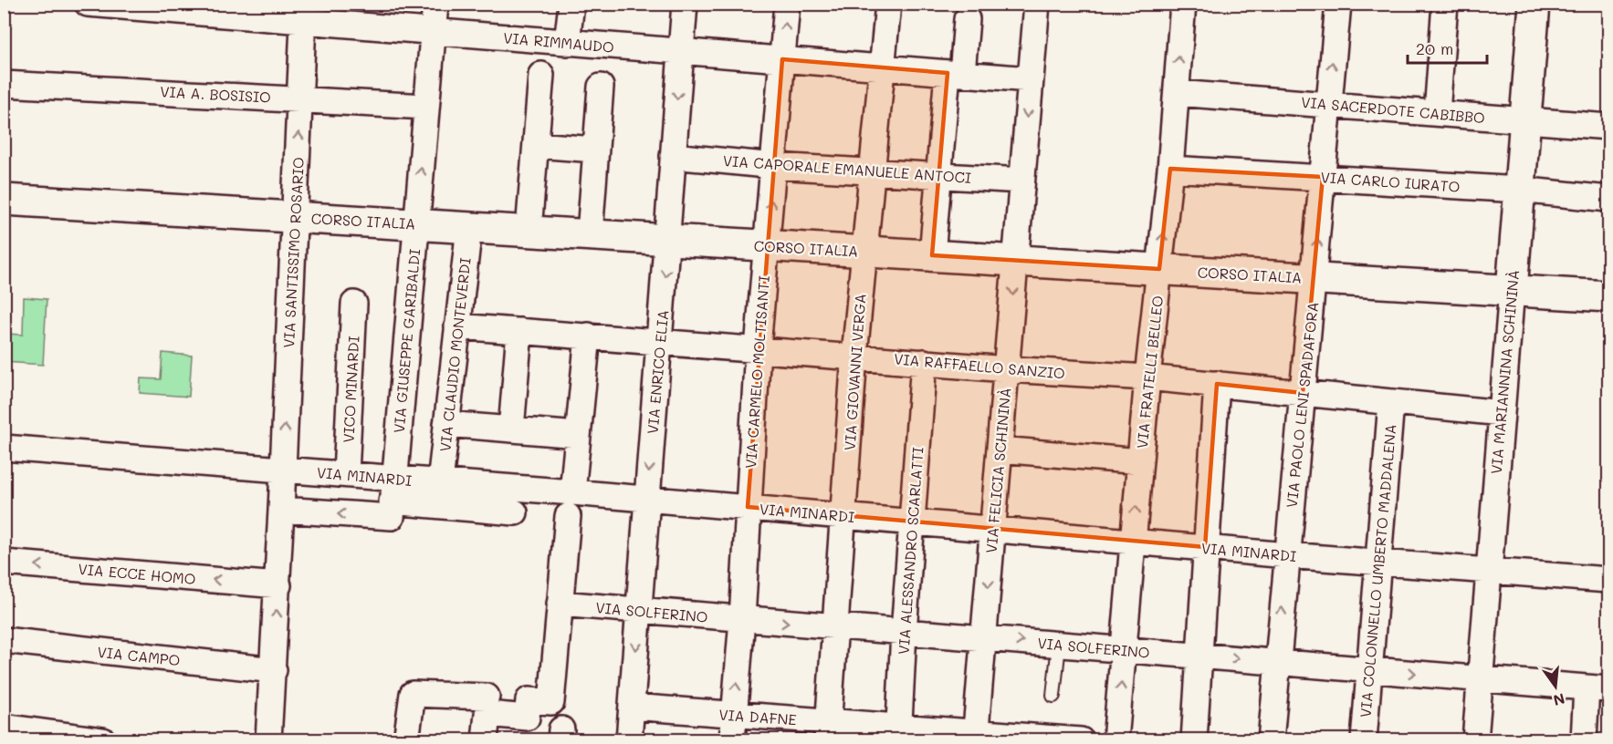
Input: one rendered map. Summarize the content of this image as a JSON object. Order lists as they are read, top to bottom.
{
  "streets": {
    "street": [
      "VIA RIMMAUDO",
      "VIA A. BOSISIO",
      "VIA SACERDOTE CABIBBO",
      "VIA CAPORALE EMANUELE ANTOCI",
      "VIA CARLO IURATO",
      "CORSO ITALIA",
      "VIA SANTISSIMO ROSARIO",
      "VIA GIUSEPPE GARIBALDI",
      "VIA CLAUDIO MONTEVERDI",
      "VIA RAFFAELLO SANZIO",
      "VIA ENRICO ELIA",
      "VIA CARMELO MOLTISANTI",
      "VIA GIOVANNI VERGA",
      "VIA FRATELLI BELLEO",
      "VIA MARIANNINA SCHININÀ",
      "VICO MINARDI",
      "VIA PAOLO LENI SPADAFORA",
      "VIA FELICIA SCHININÀ",
      "VIA MINARDI",
      "VIA ALESSANDRO SCARLATTI",
      "VIA COLONNELLO UMBERTO MADDALENA",
      "VIA ECCE HOMO",
      "VIA SOLFERINO",
      "VIA CAMPO",
      "VIA DAFNE"
    ]
  },
  "crossings": [
    ["VIA RIMMAUDO", "VIA SANTISSIMO ROSARIO"],
    ["VIA RIMMAUDO", "VIA GIUSEPPE GARIBALDI"],
    ["VIA RIMMAUDO", "VIA ENRICO ELIA"],
    ["VIA RIMMAUDO", "VIA CARMELO MOLTISANTI"],
    ["VIA RIMMAUDO", "VIA GIOVANNI VERGA"],
    ["VIA RIMMAUDO", "VIA FELICIA SCHININÀ"],
    ["VIA A. BOSISIO", "VIA SANTISSIMO ROSARIO"],
    ["VIA A. BOSISIO", "VIA GIUSEPPE GARIBALDI"],
    ["VIA SACERDOTE CABIBBO", "VIA FRATELLI BELLEO"],
    ["VIA SACERDOTE CABIBBO", "VIA MARIANNINA SCHININÀ"],
    ["VIA SACERDOTE CABIBBO", "VIA PAOLO LENI SPADAFORA"],
    ["VIA CAPORALE EMANUELE ANTOCI", "VIA ENRICO ELIA"],
    ["VIA CAPORALE EMANUELE ANTOCI", "VIA CARMELO MOLTISANTI"],
    ["VIA CAPORALE EMANUELE ANTOCI", "VIA GIOVANNI VERGA"],
    ["VIA CAPORALE EMANUELE ANTOCI", "VIA FELICIA SCHININÀ"],
    ["VIA CARLO IURATO", "VIA FRATELLI BELLEO"],
    ["VIA CARLO IURATO", "VIA MARIANNINA SCHININÀ"],
    ["VIA CARLO IURATO", "VIA PAOLO LENI SPADAFORA"],
    ["CORSO ITALIA", "VIA SANTISSIMO ROSARIO"],
    ["CORSO ITALIA", "VIA GIUSEPPE GARIBALDI"],
    ["CORSO ITALIA", "VIA CLAUDIO MONTEVERDI"],
    ["CORSO ITALIA", "VIA ENRICO ELIA"],
    ["CORSO ITALIA", "VIA CARMELO MOLTISANTI"],
    ["CORSO ITALIA", "VIA GIOVANNI VERGA"],
    ["CORSO ITALIA", "VIA FRATELLI BELLEO"],
    ["CORSO ITALIA", "VIA MARIANNINA SCHININÀ"],
    ["CORSO ITALIA", "VIA PAOLO LENI SPADAFORA"],
    ["CORSO ITALIA", "VIA FELICIA SCHININÀ"],
    ["VIA SANTISSIMO ROSARIO", "VIA MINARDI"],
    ["VIA SANTISSIMO ROSARIO", "VIA ECCE HOMO"],
    ["VIA SANTISSIMO ROSARIO", "VIA CAMPO"],
    ["VIA GIUSEPPE GARIBALDI", "VIA MINARDI"],
    ["VIA CLAUDIO MONTEVERDI", "VIA RAFFAELLO SANZIO"],
    ["VIA CLAUDIO MONTEVERDI", "VIA MINARDI"],
    ["VIA RAFFAELLO SANZIO", "VIA ENRICO ELIA"],
    ["VIA RAFFAELLO SANZIO", "VIA CARMELO MOLTISANTI"],
    ["VIA RAFFAELLO SANZIO", "VIA GIOVANNI VERGA"],
    ["VIA RAFFAELLO SANZIO", "VIA FRATELLI BELLEO"],
    ["VIA RAFFAELLO SANZIO", "VIA MARIANNINA SCHININÀ"],
    ["VIA RAFFAELLO SANZIO", "VIA PAOLO LENI SPADAFORA"],
    ["VIA RAFFAELLO SANZIO", "VIA FELICIA SCHININÀ"],
    ["VIA RAFFAELLO SANZIO", "VIA ALESSANDRO SCARLATTI"],
    ["VIA RAFFAELLO SANZIO", "VIA COLONNELLO UMBERTO MADDALENA"],
    ["VIA ENRICO ELIA", "VIA MINARDI"],
    ["VIA ENRICO ELIA", "VIA SOLFERINO"],
    ["VIA ENRICO ELIA", "VIA DAFNE"],
    ["VIA CARMELO MOLTISANTI", "VIA MINARDI"],
    ["VIA CARMELO MOLTISANTI", "VIA SOLFERINO"],
    ["VIA CARMELO MOLTISANTI", "VIA DAFNE"],
    ["VIA GIOVANNI VERGA", "VIA MINARDI"],
    ["VIA GIOVANNI VERGA", "VIA SOLFERINO"],
    ["VIA GIOVANNI VERGA", "VIA DAFNE"],
    ["VIA FRATELLI BELLEO", "VIA MINARDI"],
    ["VIA FRATELLI BELLEO", "VIA SOLFERINO"],
    ["VIA MARIANNINA SCHININÀ", "VIA MINARDI"],
    ["VIA MARIANNINA SCHININÀ", "VIA SOLFERINO"],
    ["VICO MINARDI", "VIA MINARDI"],
    ["VIA PAOLO LENI SPADAFORA", "VIA MINARDI"],
    ["VIA PAOLO LENI SPADAFORA", "VIA SOLFERINO"],
    ["VIA FELICIA SCHININÀ", "VIA MINARDI"],
    ["VIA FELICIA SCHININÀ", "VIA SOLFERINO"],
    ["VIA FELICIA SCHININÀ", "VIA DAFNE"],
    ["VIA MINARDI", "VIA ALESSANDRO SCARLATTI"],
    ["VIA MINARDI", "VIA COLONNELLO UMBERTO MADDALENA"],
    ["VIA ALESSANDRO SCARLATTI", "VIA SOLFERINO"],
    ["VIA ALESSANDRO SCARLATTI", "VIA DAFNE"],
    ["VIA COLONNELLO UMBERTO MADDALENA", "VIA SOLFERINO"]
  ],
  "one_way": ["VIA SANTISSIMO ROSARIO"],
  "scale_bar": "20 m",
  "north": "bottom"
}
